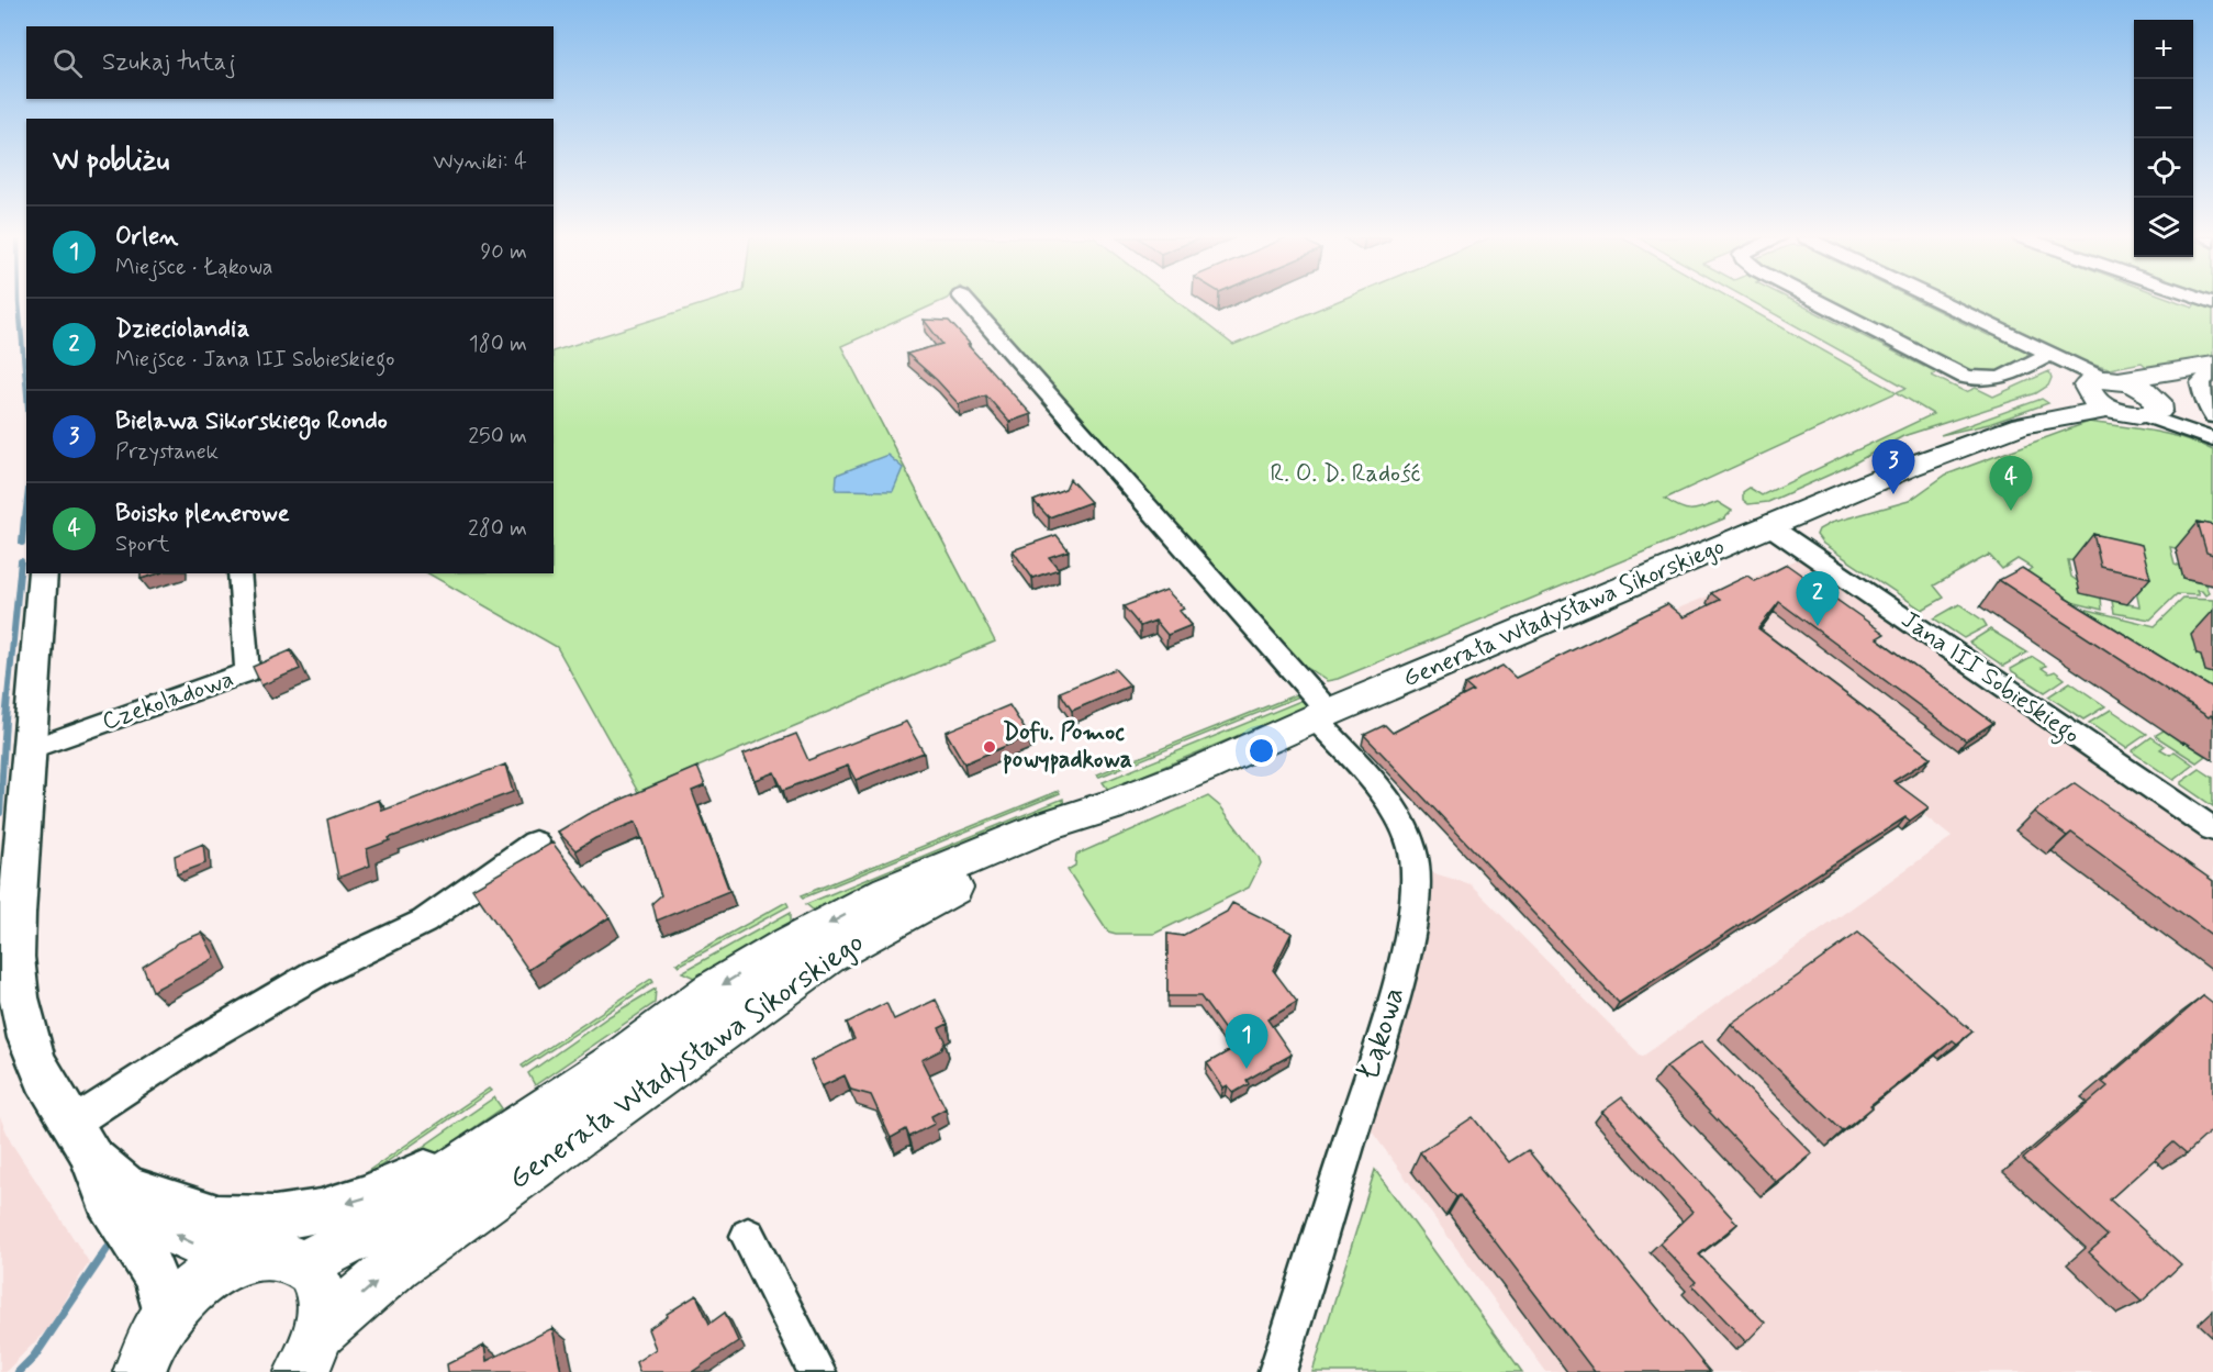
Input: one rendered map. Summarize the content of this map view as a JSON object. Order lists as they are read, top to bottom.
{
  "streets": {
    "main road": ["Generała Władysława Sikorskiego"],
    "street": ["Jana III Sobieskiego", "Czekoladowa", "Łąkowa"]
  },
  "crossings": [
    ["Generała Władysława Sikorskiego", "Jana III Sobieskiego"],
    ["Generała Władysława Sikorskiego", "Łąkowa"]
  ],
  "parks": ["R. O. D. Radość"],
  "places": ["Dofu. Pomoc powypadkowa"],
  "page": {
    "map_buttons": ["+", "−"],
    "search": "Szukaj tutaj",
    "heading": ["W pobliżu", "Wyniki: 4"],
    "list": [
      {
        "mark": "1",
        "name": "Orlen",
        "note": "Miejsce · Łąkowa",
        "value": "90 m"
      },
      {
        "mark": "2",
        "name": "Dzieciolandia",
        "note": "Miejsce · Jana III Sobieskiego",
        "value": "180 m"
      },
      {
        "mark": "3",
        "name": "Bielawa Sikorskiego Rondo",
        "note": "Przystanek",
        "value": "250 m"
      },
      {
        "mark": "4",
        "name": "Boisko plenerowe",
        "note": "Sport",
        "value": "280 m"
      }
    ],
    "pins": [
      "3",
      "4",
      "2",
      "1"
    ]
  }
}
